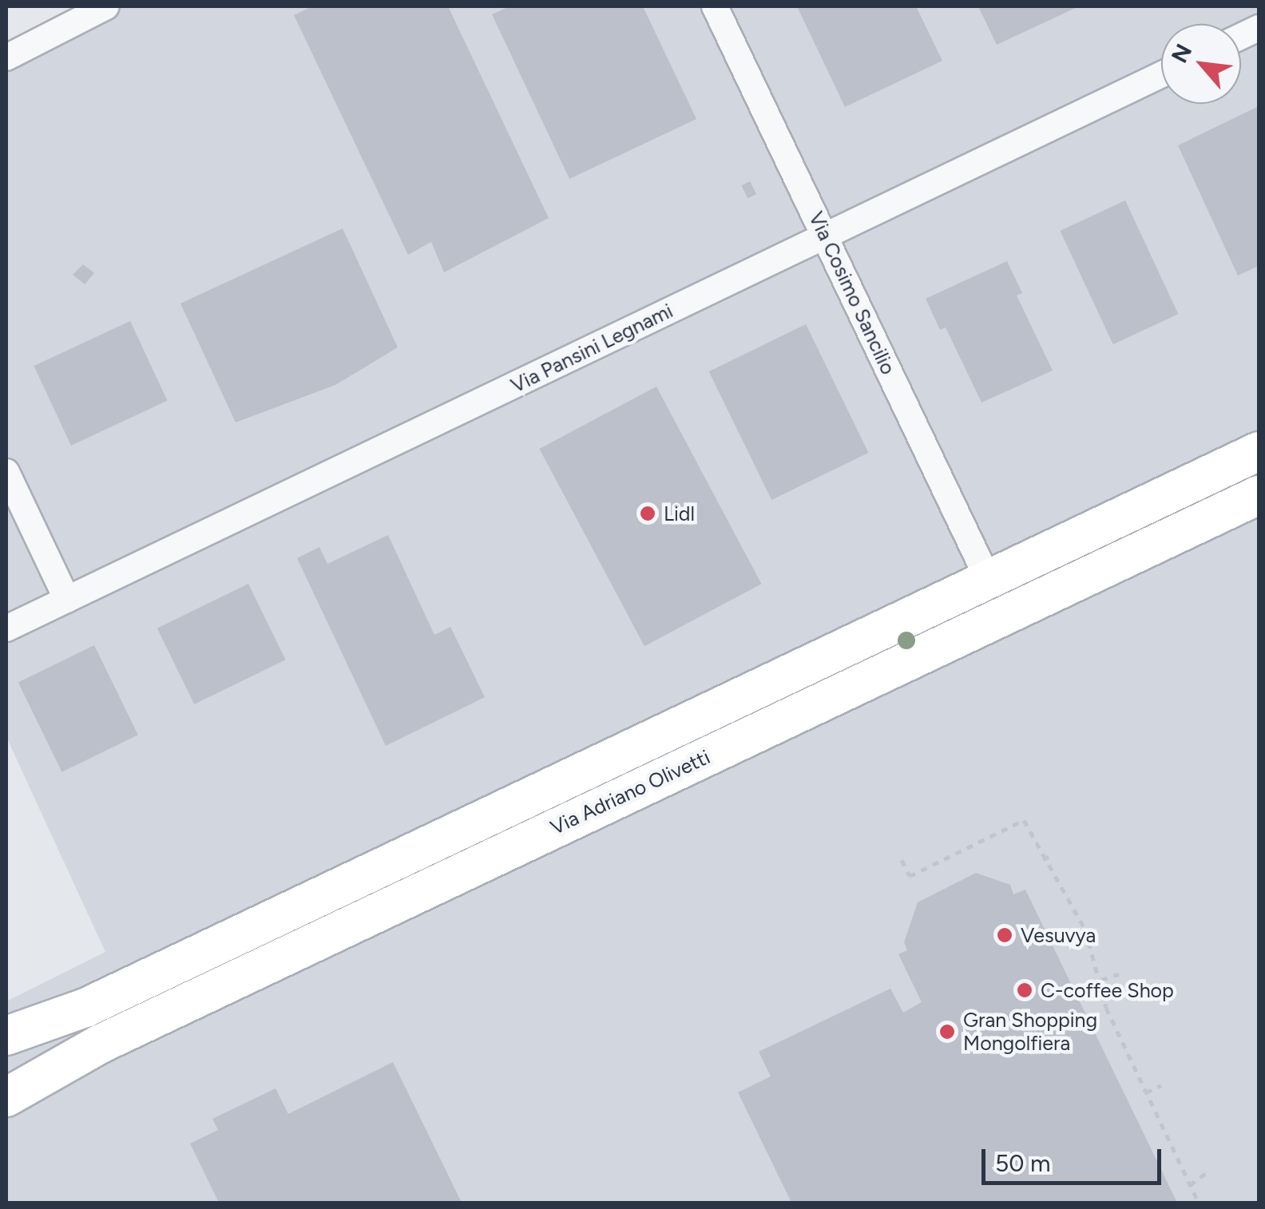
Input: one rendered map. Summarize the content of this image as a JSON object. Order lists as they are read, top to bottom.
{
  "streets": {
    "street": ["Via Cosimo Sancilio", "Via Pansini Legnami", "Via Adriano Olivetti"]
  },
  "crossings": [
    ["Via Cosimo Sancilio", "Via Pansini Legnami"],
    ["Via Cosimo Sancilio", "Via Adriano Olivetti"]
  ],
  "places": [
    "Lidl",
    "Vesuvya",
    "C-coffee Shop",
    "Gran Shopping Mongolfiera"
  ],
  "scale_bar": "50 m",
  "north": "top left"
}
